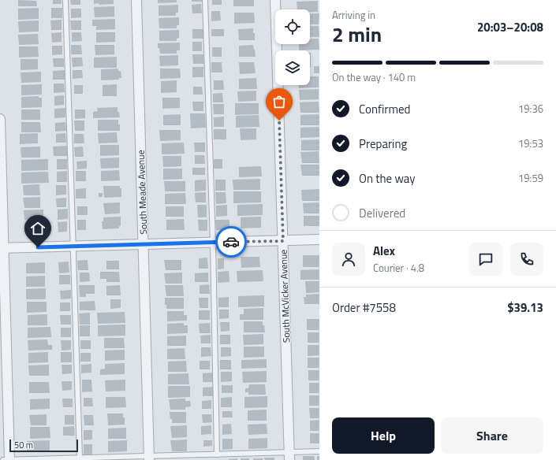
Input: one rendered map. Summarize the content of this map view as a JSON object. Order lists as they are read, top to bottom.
{
  "streets": {
    "street": ["South Meade Avenue", "South McVicker Avenue"]
  },
  "scale_bar": "50 m",
  "page": {
    "heading": ["2 min", "Arriving in", "20:03–20:08"],
    "panel": [
      "Alex",
      "Courier · 4.8",
      "Order #7558",
      "$39.13"
    ],
    "bar": "On the way · 140 m",
    "list": [
      ["Confirmed", "19:36"],
      ["Preparing", "19:53"],
      ["On the way", "19:59"],
      "Delivered"
    ],
    "buttons": ["Help", "Share"],
    "scale": "50 m"
  }
}
